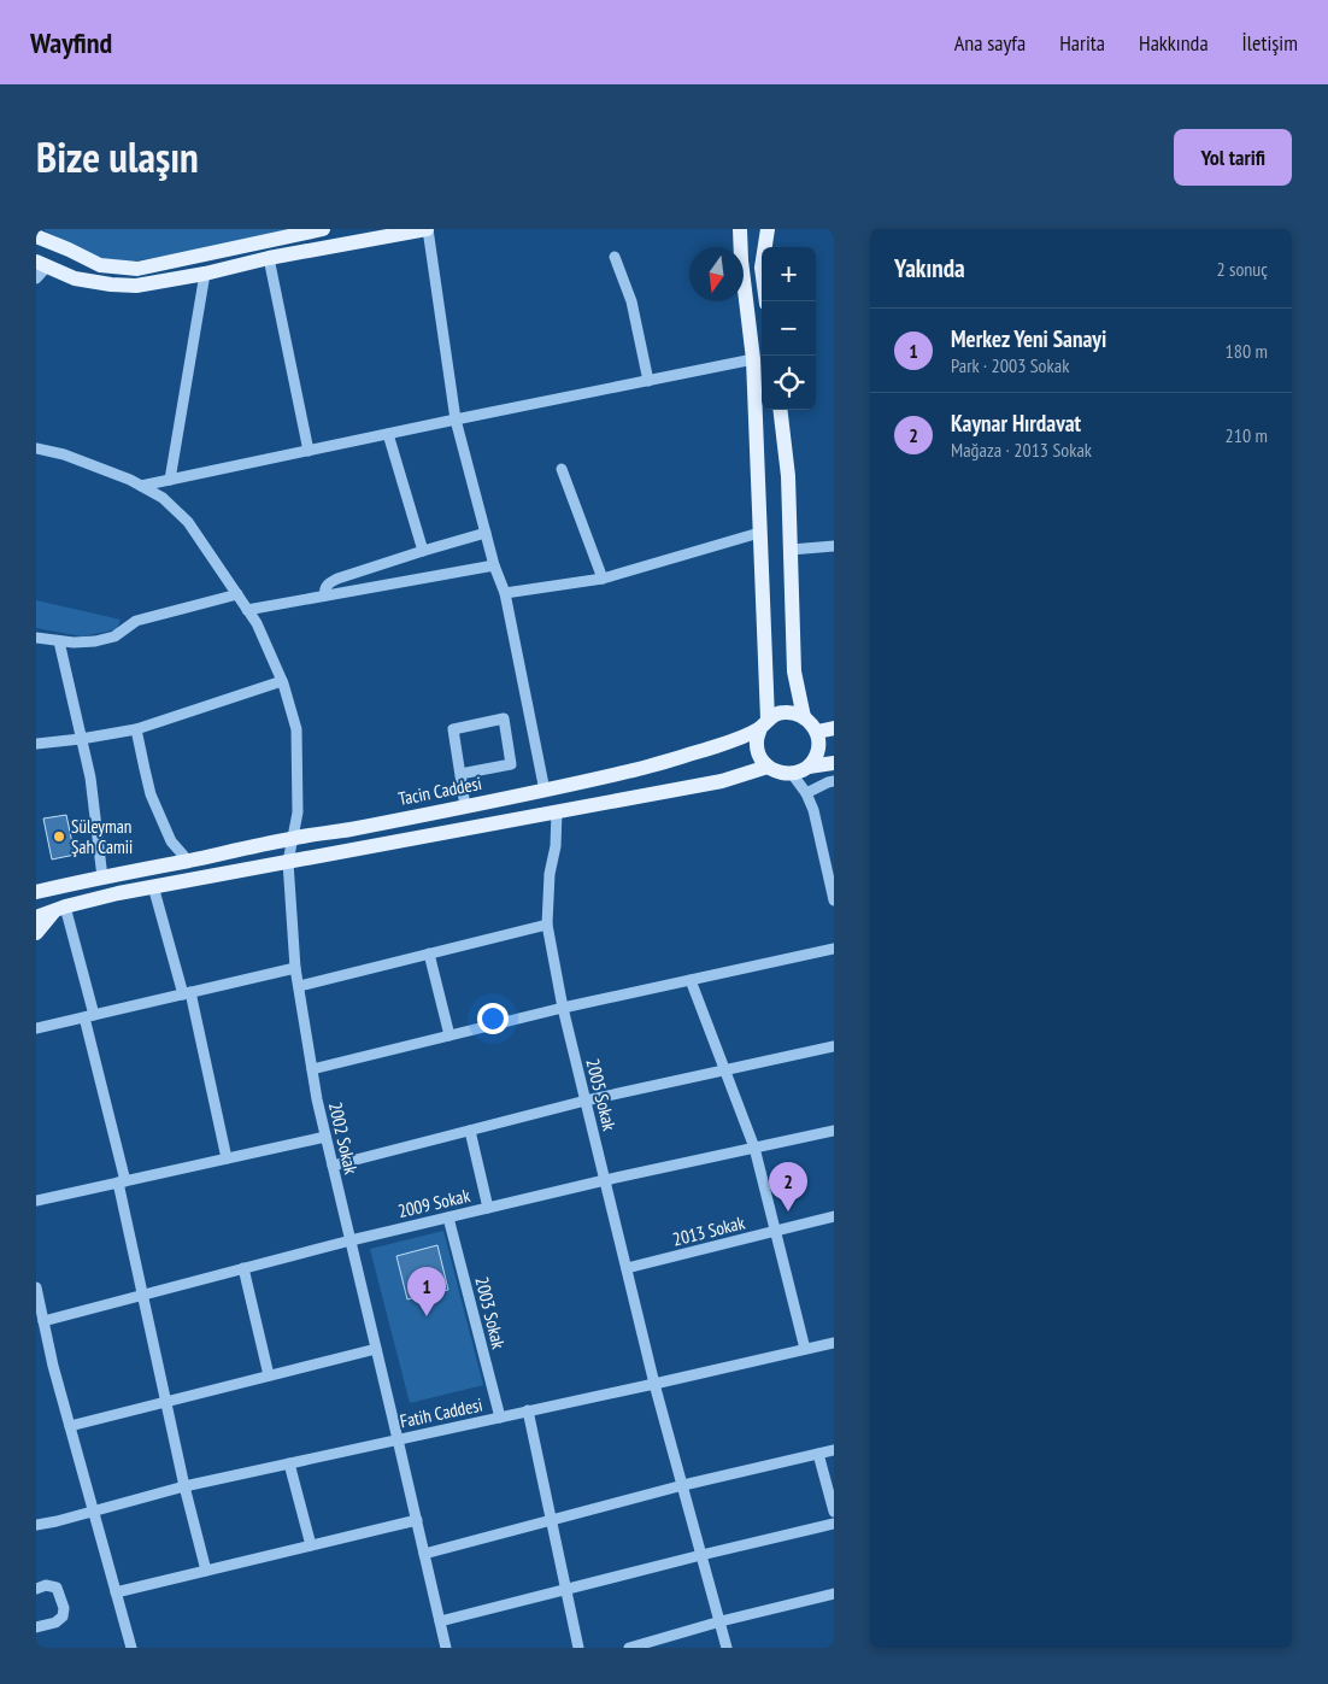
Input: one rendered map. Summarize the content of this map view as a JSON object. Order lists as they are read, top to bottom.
{
  "streets": {
    "main road": ["Tacin Caddesi"],
    "street": [
      "2005 Sokak",
      "2002 Sokak",
      "2009 Sokak",
      "2013 Sokak",
      "2003 Sokak",
      "Fatih Caddesi"
    ]
  },
  "crossings": [
    ["Tacin Caddesi", "2002 Sokak"],
    ["2005 Sokak", "2009 Sokak"],
    ["2005 Sokak", "2013 Sokak"],
    ["2005 Sokak", "Fatih Caddesi"],
    ["2002 Sokak", "2009 Sokak"],
    ["2002 Sokak", "Fatih Caddesi"],
    ["2009 Sokak", "2003 Sokak"],
    ["2003 Sokak", "Fatih Caddesi"]
  ],
  "places": ["Süleyman Şah Camii"],
  "north": "bottom",
  "page": {
    "header": "Wayfind",
    "nav": [
      "Ana sayfa",
      "Harita",
      "Hakkında",
      "İletişim"
    ],
    "title": "Bize ulaşın",
    "buttons": "Yol tarifi",
    "heading": ["Yakında", "2 sonuç"],
    "map_buttons": ["+", "−"],
    "list": [
      {
        "mark": "1",
        "name": "Merkez Yeni Sanayi",
        "note": "Park · 2003 Sokak",
        "value": "180 m"
      },
      {
        "mark": "2",
        "name": "Kaynar Hırdavat",
        "note": "Mağaza · 2013 Sokak",
        "value": "210 m"
      }
    ],
    "pins": ["2", "1"]
  }
}
